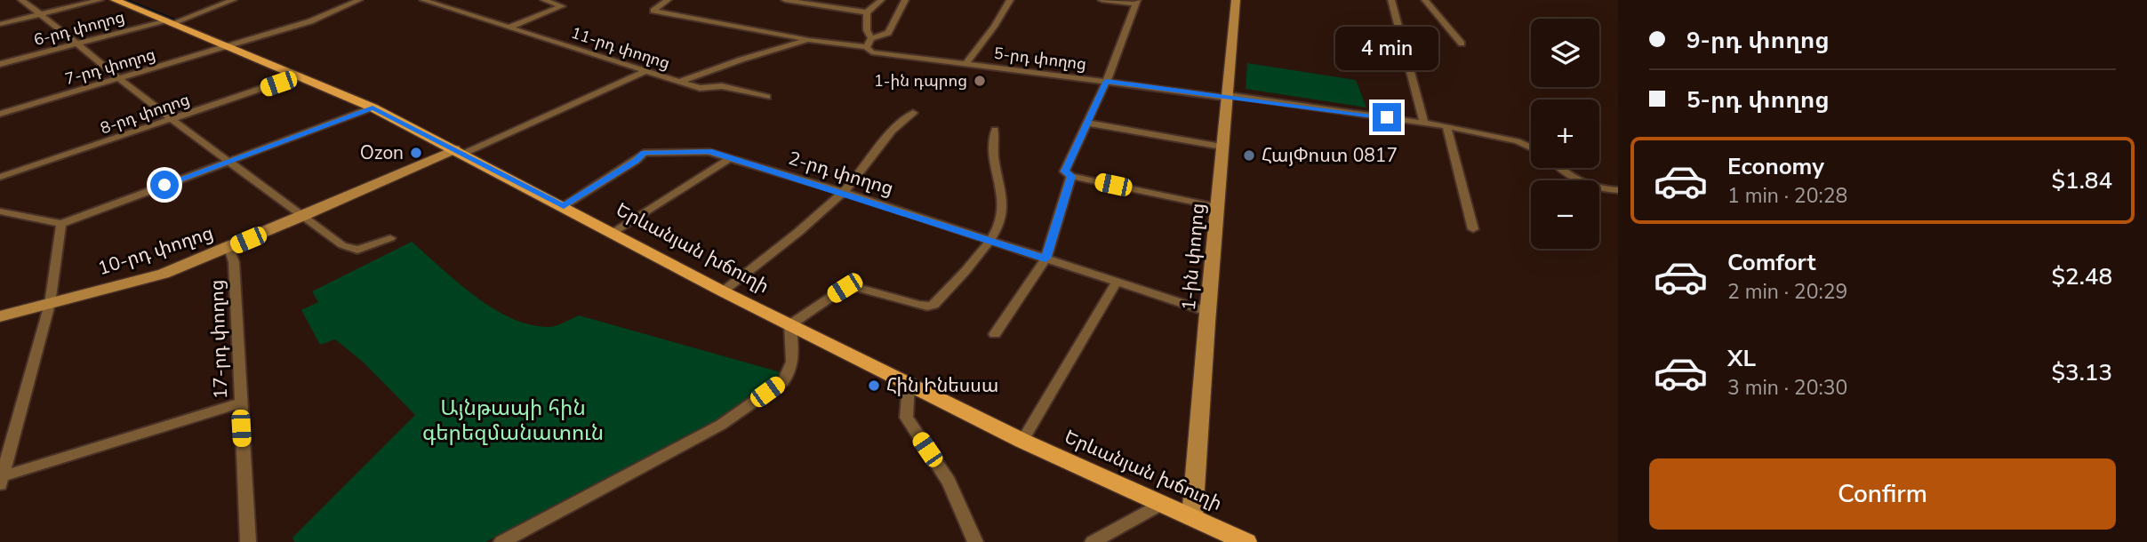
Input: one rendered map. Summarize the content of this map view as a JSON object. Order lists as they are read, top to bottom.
{
  "streets": {
    "main road": ["Երևանյան խճուղի", "10-րդ փողոց", "1-ին փողոց"],
    "street": [
      "6-րդ փողոց",
      "11-րդ փողոց",
      "5-րդ փողոց",
      "7-րդ փողոց",
      "8-րդ փողոց",
      "2-րդ փողոց",
      "17-րդ փողոց"
    ]
  },
  "crossings": [
    ["6-րդ փողոց", "Երևանյան խճուղի"],
    ["5-րդ փողոց", "1-ին փողոց"],
    ["7-րդ փողոց", "Երևանյան խճուղի"],
    ["8-րդ փողոց", "Երևանյան խճուղի"],
    ["2-րդ փողոց", "Երևանյան խճուղի"],
    ["2-րդ փողոց", "1-ին փողոց"],
    ["Երևանյան խճուղի", "10-րդ փողոց"],
    ["Երևանյան խճուղի", "1-ին փողոց"],
    ["10-րդ փողոց", "17-րդ փողոց"]
  ],
  "parks": ["Այնթապի հին գերեզմանատուն"],
  "places": [
    "1-ին դպրոց",
    "Ozon",
    "ՀայՓոստ 0817",
    "Հին Ինեսսա"
  ],
  "page": {
    "banner": ["9-րդ փողոց", "5-րդ փողոց"],
    "map_buttons": ["+", "−"],
    "bubble": "4 min",
    "list": [
      {
        "name": "Economy",
        "note": "1 min · 20:28",
        "value": "$1.84"
      },
      {
        "name": "Comfort",
        "note": "2 min · 20:29",
        "value": "$2.48"
      },
      {
        "name": "XL",
        "note": "3 min · 20:30",
        "value": "$3.13"
      }
    ],
    "buttons": "Confirm"
  }
}
